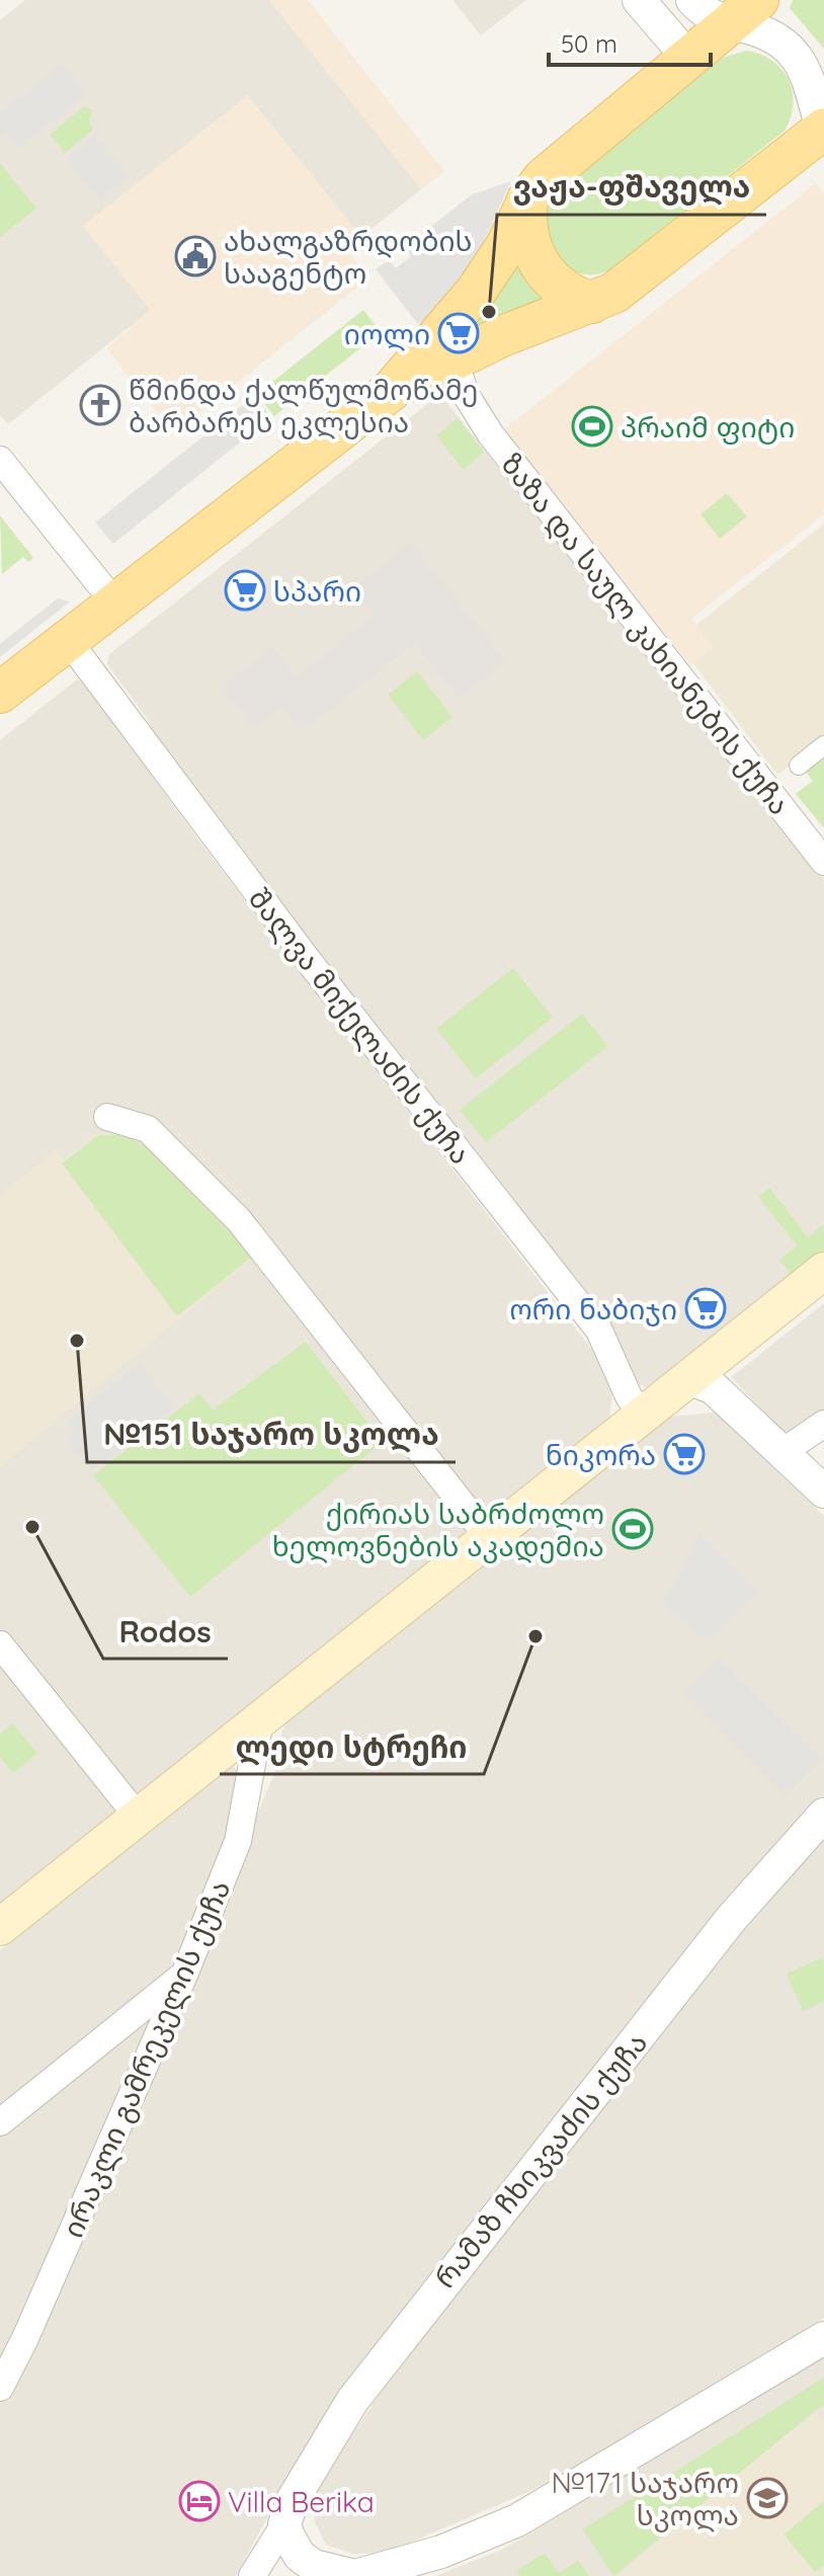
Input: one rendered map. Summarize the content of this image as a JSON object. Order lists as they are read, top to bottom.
{
  "streets": {
    "street": [
      "ზაზა და საულ კახიანების ქუჩა",
      "შალვა მიქელაძის ქუჩა",
      "ირაკლი გამრეკელის ქუჩა",
      "რამაზ ჩხიკვაძის ქუჩა"
    ]
  },
  "places": {
    "public building": ["ახალგაზრდობის სააგენტო"],
    "other": [
      "ვაჟა-ფშაველა",
      "№151 საჯარო სკოლა",
      "Rodos",
      "ლედი სტრეჩი"
    ],
    "supermarket": [
      "იოლი",
      "სპარი",
      "ორი ნაბიჯი",
      "ნიკორა"
    ],
    "church": ["წმინდა ქალწულმოწამე ბარბარეს ეკლესია"],
    "sports": ["პრაიმ ფიტი", "ქირიას საბრძოლო ხელოვნების აკადემია"],
    "school or university": ["№171 საჯარო სკოლა"],
    "hotel": ["Villa Berika"]
  },
  "scale_bar": "50 m"
}
